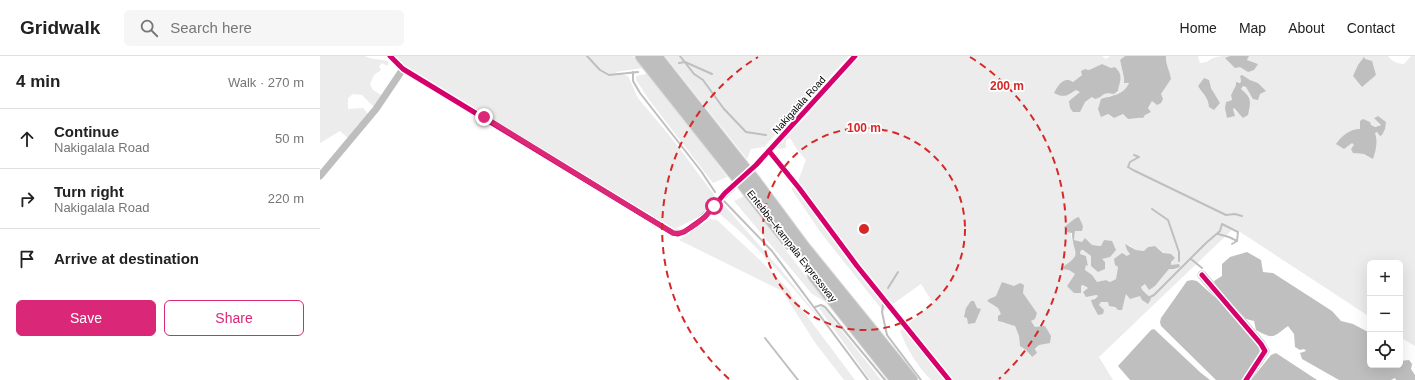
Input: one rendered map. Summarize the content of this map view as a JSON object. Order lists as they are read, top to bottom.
{
  "streets": {
    "highway": ["Entebbe–Kampala Expressway"],
    "street": ["Nakigalala Road"]
  },
  "page": {
    "header": "Gridwalk",
    "search": "Search here",
    "nav": [
      "Home",
      "Map",
      "About",
      "Contact"
    ],
    "heading": ["4 min", "Walk · 270 m"],
    "list": [
      ["Continue", "Nakigalala Road", "50 m"],
      ["Turn right", "Nakigalala Road", "220 m"],
      "Arrive at destination"
    ],
    "map_buttons": ["+", "−"],
    "buttons": ["Save", "Share"]
  },
  "rings": ["200 m", "100 m"]
}
